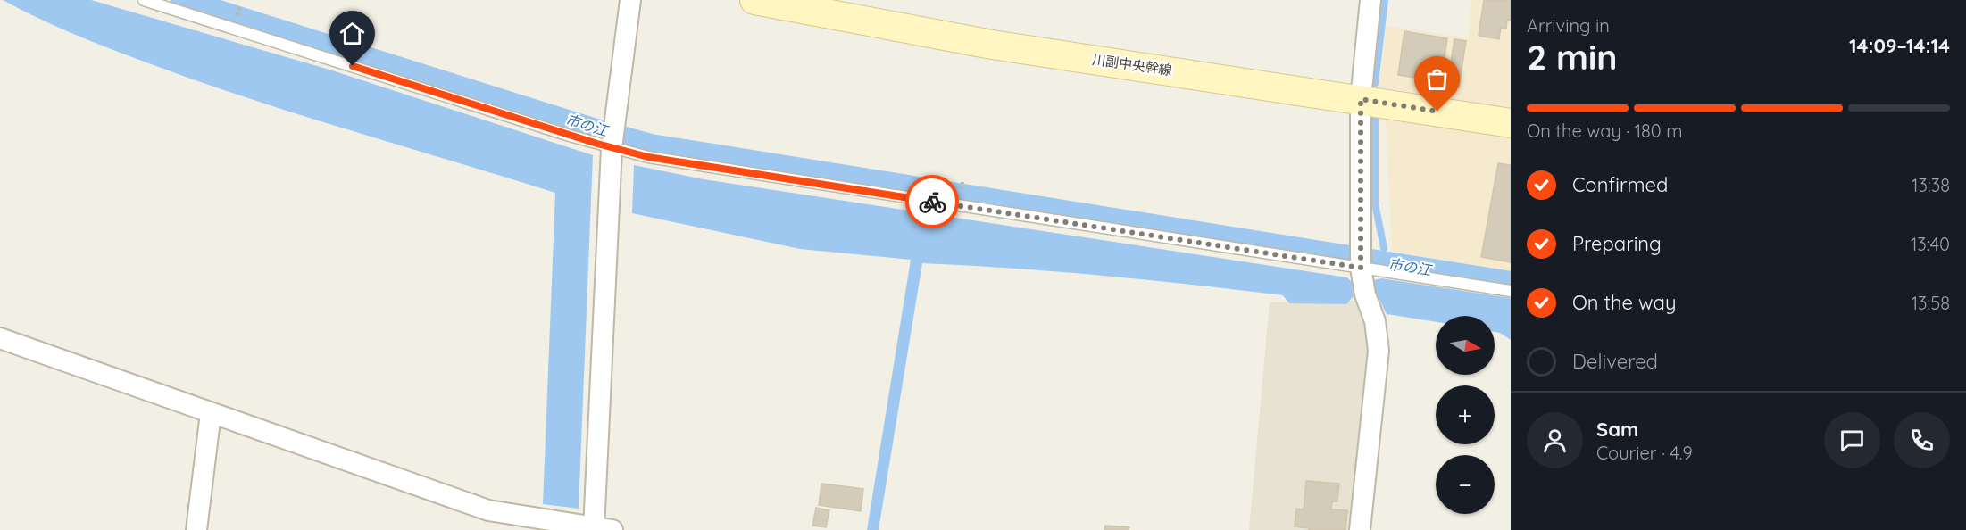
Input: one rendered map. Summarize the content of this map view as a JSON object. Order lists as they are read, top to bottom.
{
  "streets": {
    "street": ["川副中央幹線"]
  },
  "water": ["市の江"],
  "north": "right",
  "page": {
    "heading": ["2 min", "Arriving in", "14:09–14:14"],
    "panel": ["Sam", "Courier · 4.9"],
    "bar": "On the way · 180 m",
    "list": [
      ["Confirmed", "13:38"],
      ["Preparing", "13:40"],
      ["On the way", "13:58"],
      "Delivered"
    ],
    "map_buttons": ["+", "−"]
  }
}
